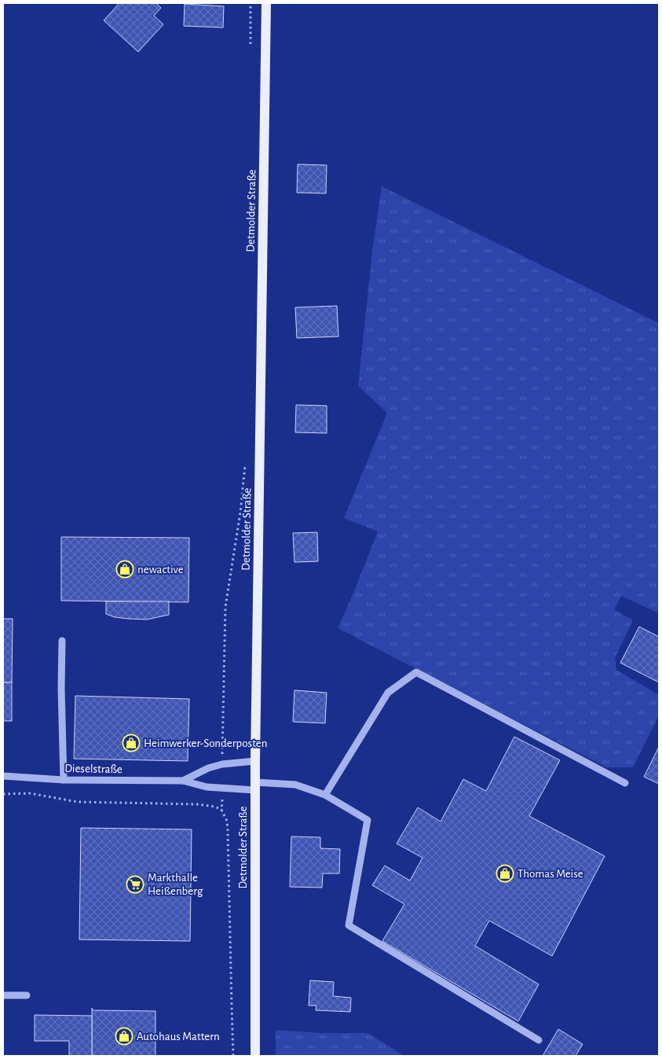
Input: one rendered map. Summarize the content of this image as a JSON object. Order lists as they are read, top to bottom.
{
  "streets": {
    "main road": ["Detmolder Straße"],
    "street": ["Dieselstraße"]
  },
  "crossings": [
    ["Detmolder Straße", "Dieselstraße"]
  ],
  "places": {
    "shop": [
      "newactive",
      "Heimwerker-Sonderposten",
      "Thomas Meise",
      "Autohaus Mattern"
    ],
    "supermarket": ["Markthalle Heißenberg"]
  }
}
